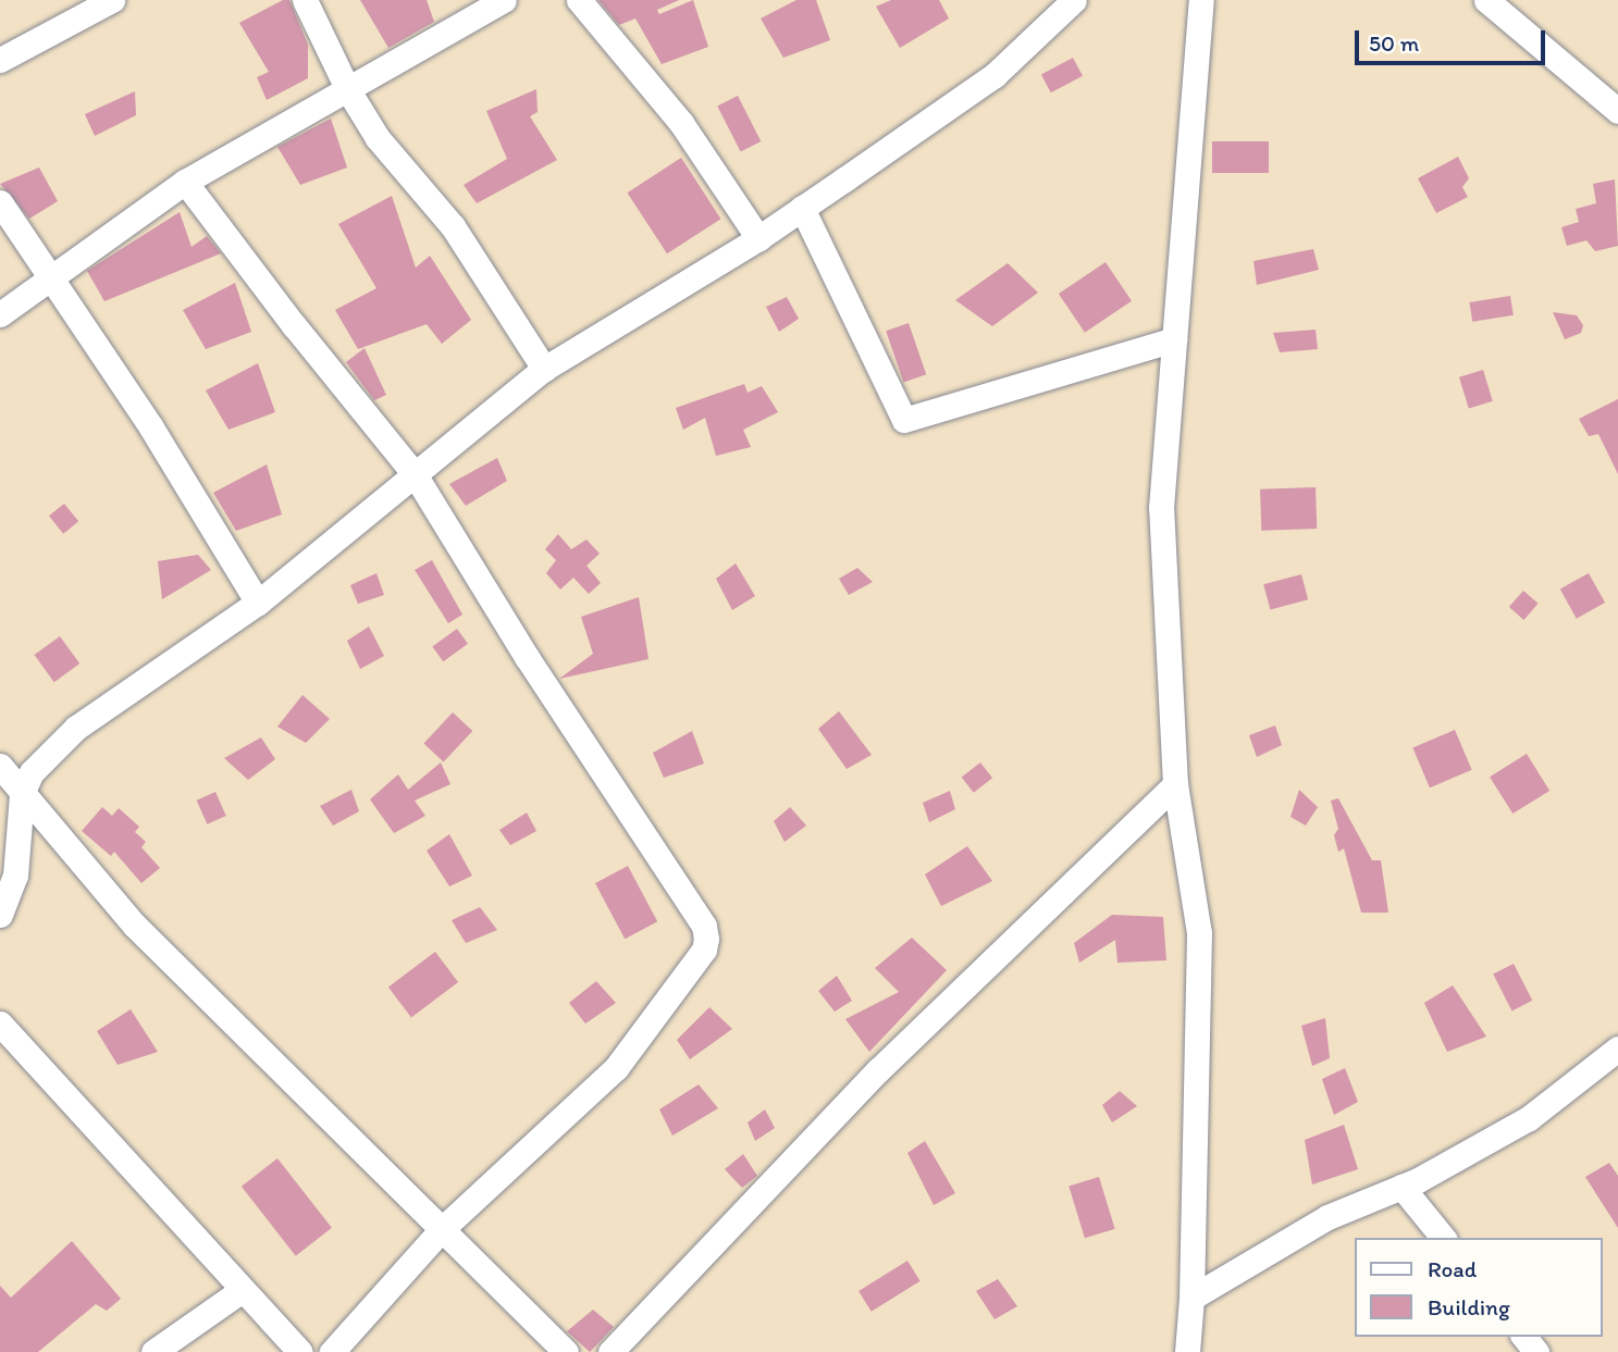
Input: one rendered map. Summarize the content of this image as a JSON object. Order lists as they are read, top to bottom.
{
  "legend": ["Road", "Building"],
  "scale_bar": "50 m"
}
